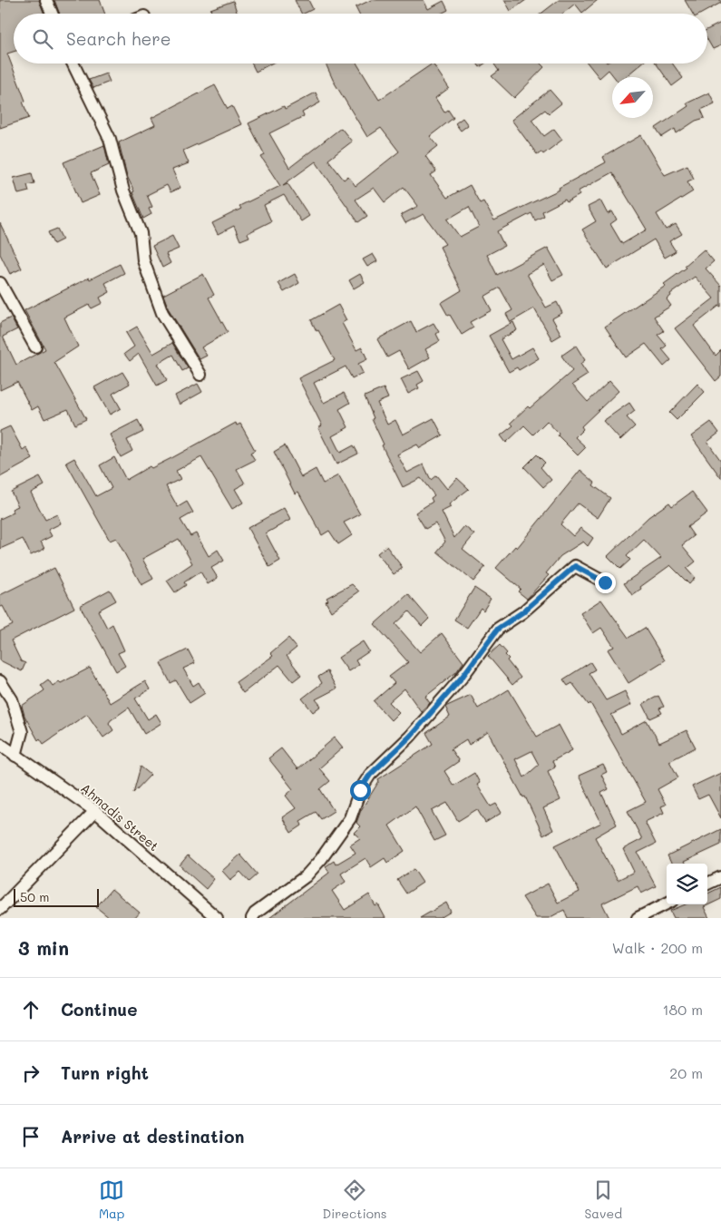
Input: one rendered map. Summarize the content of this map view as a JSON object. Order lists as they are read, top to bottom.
{
  "streets": {
    "street": ["Ahmadis Street"]
  },
  "scale_bar": "50 m",
  "north": "bottom left",
  "page": {
    "search": "Search here",
    "scale": "50 m",
    "heading": ["3 min", "Walk · 200 m"],
    "list": [
      ["Continue", "180 m"],
      ["Turn right", "20 m"],
      "Arrive at destination"
    ],
    "nav": ["Map", "Directions", "Saved"]
  }
}
